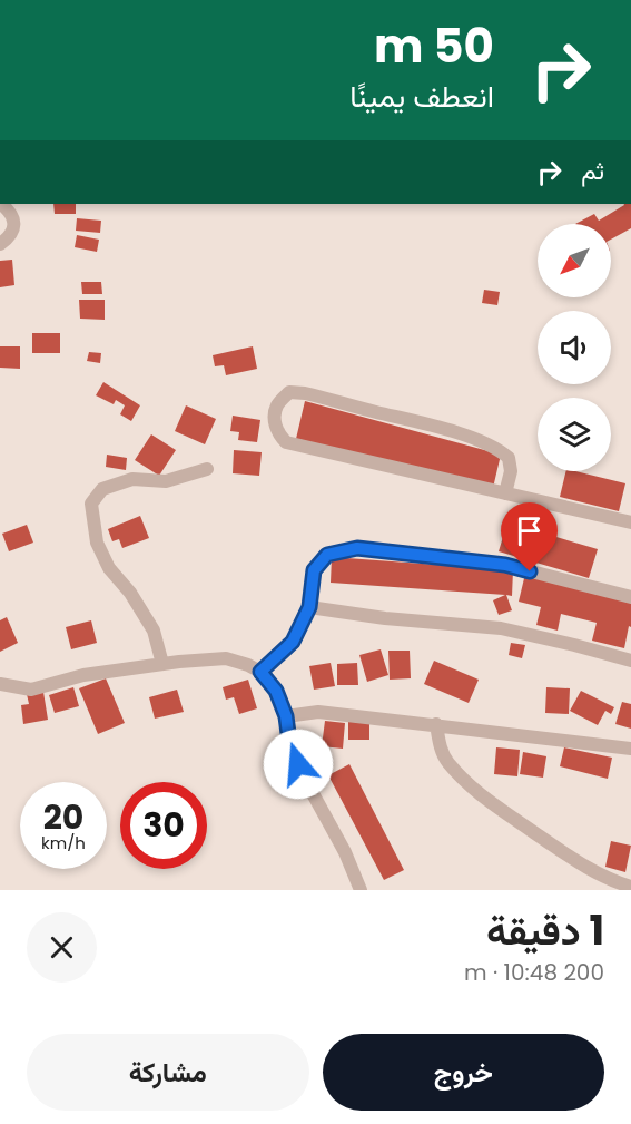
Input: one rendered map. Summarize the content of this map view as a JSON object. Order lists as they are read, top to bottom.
{
  "north": "bottom left",
  "page": {
    "turn": ["50 m", "انعطف يمينًا"],
    "then": "ثم",
    "speed": "20 km/h",
    "limit": "30",
    "heading": ["1 دقيقة", "200 m · 10:48"],
    "buttons": ["خروج", "مشاركة"]
  }
}
